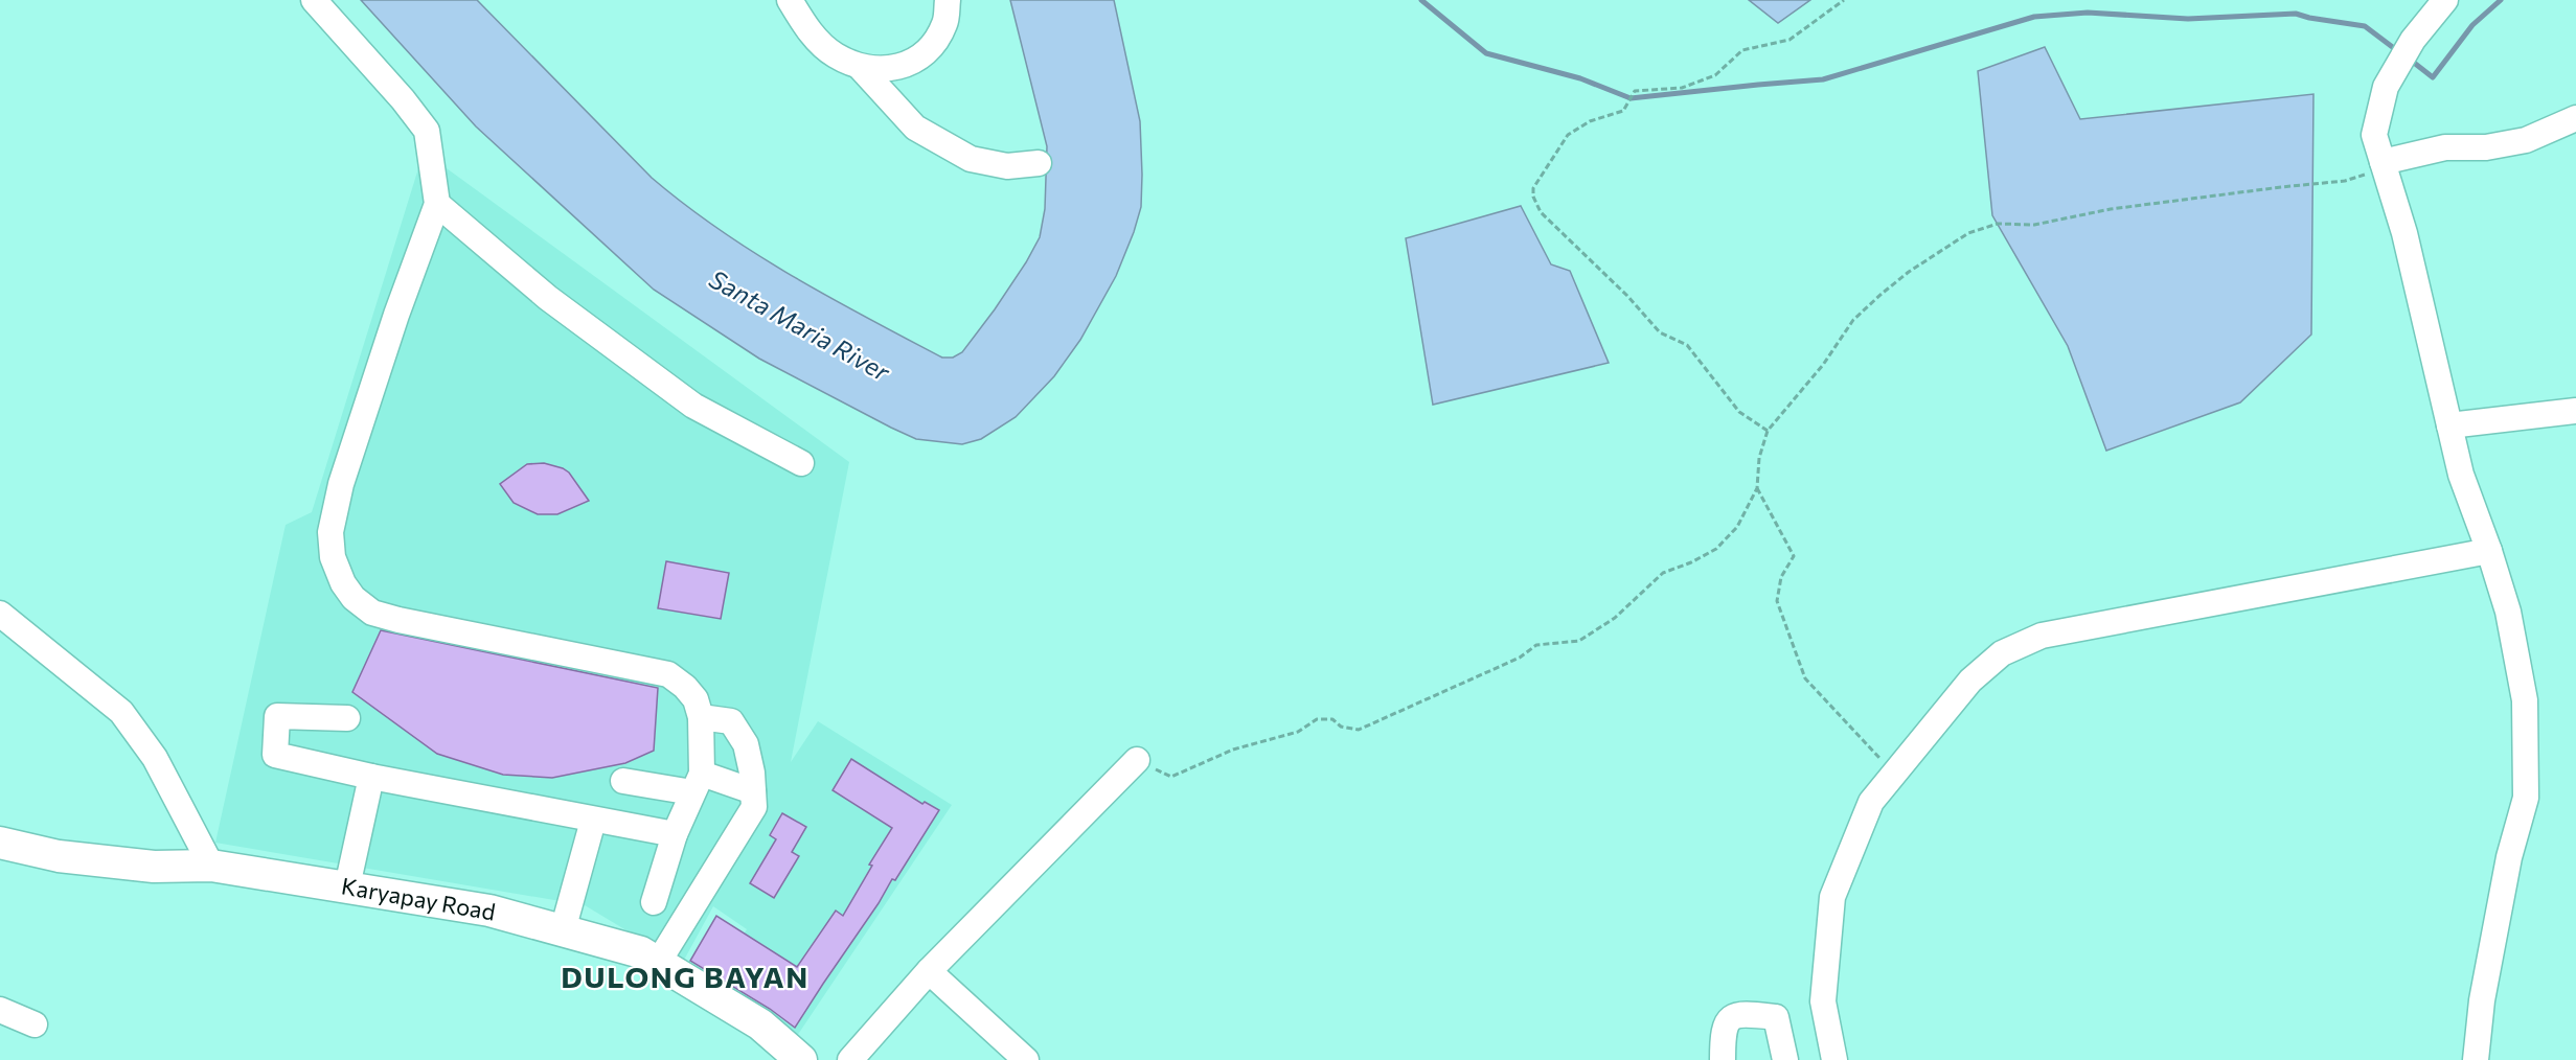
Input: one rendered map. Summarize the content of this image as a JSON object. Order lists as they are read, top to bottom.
{
  "streets": {
    "main road": ["Karyapay Road"]
  },
  "districts": ["DULONG BAYAN"],
  "water": ["Santa Maria River"]
}
